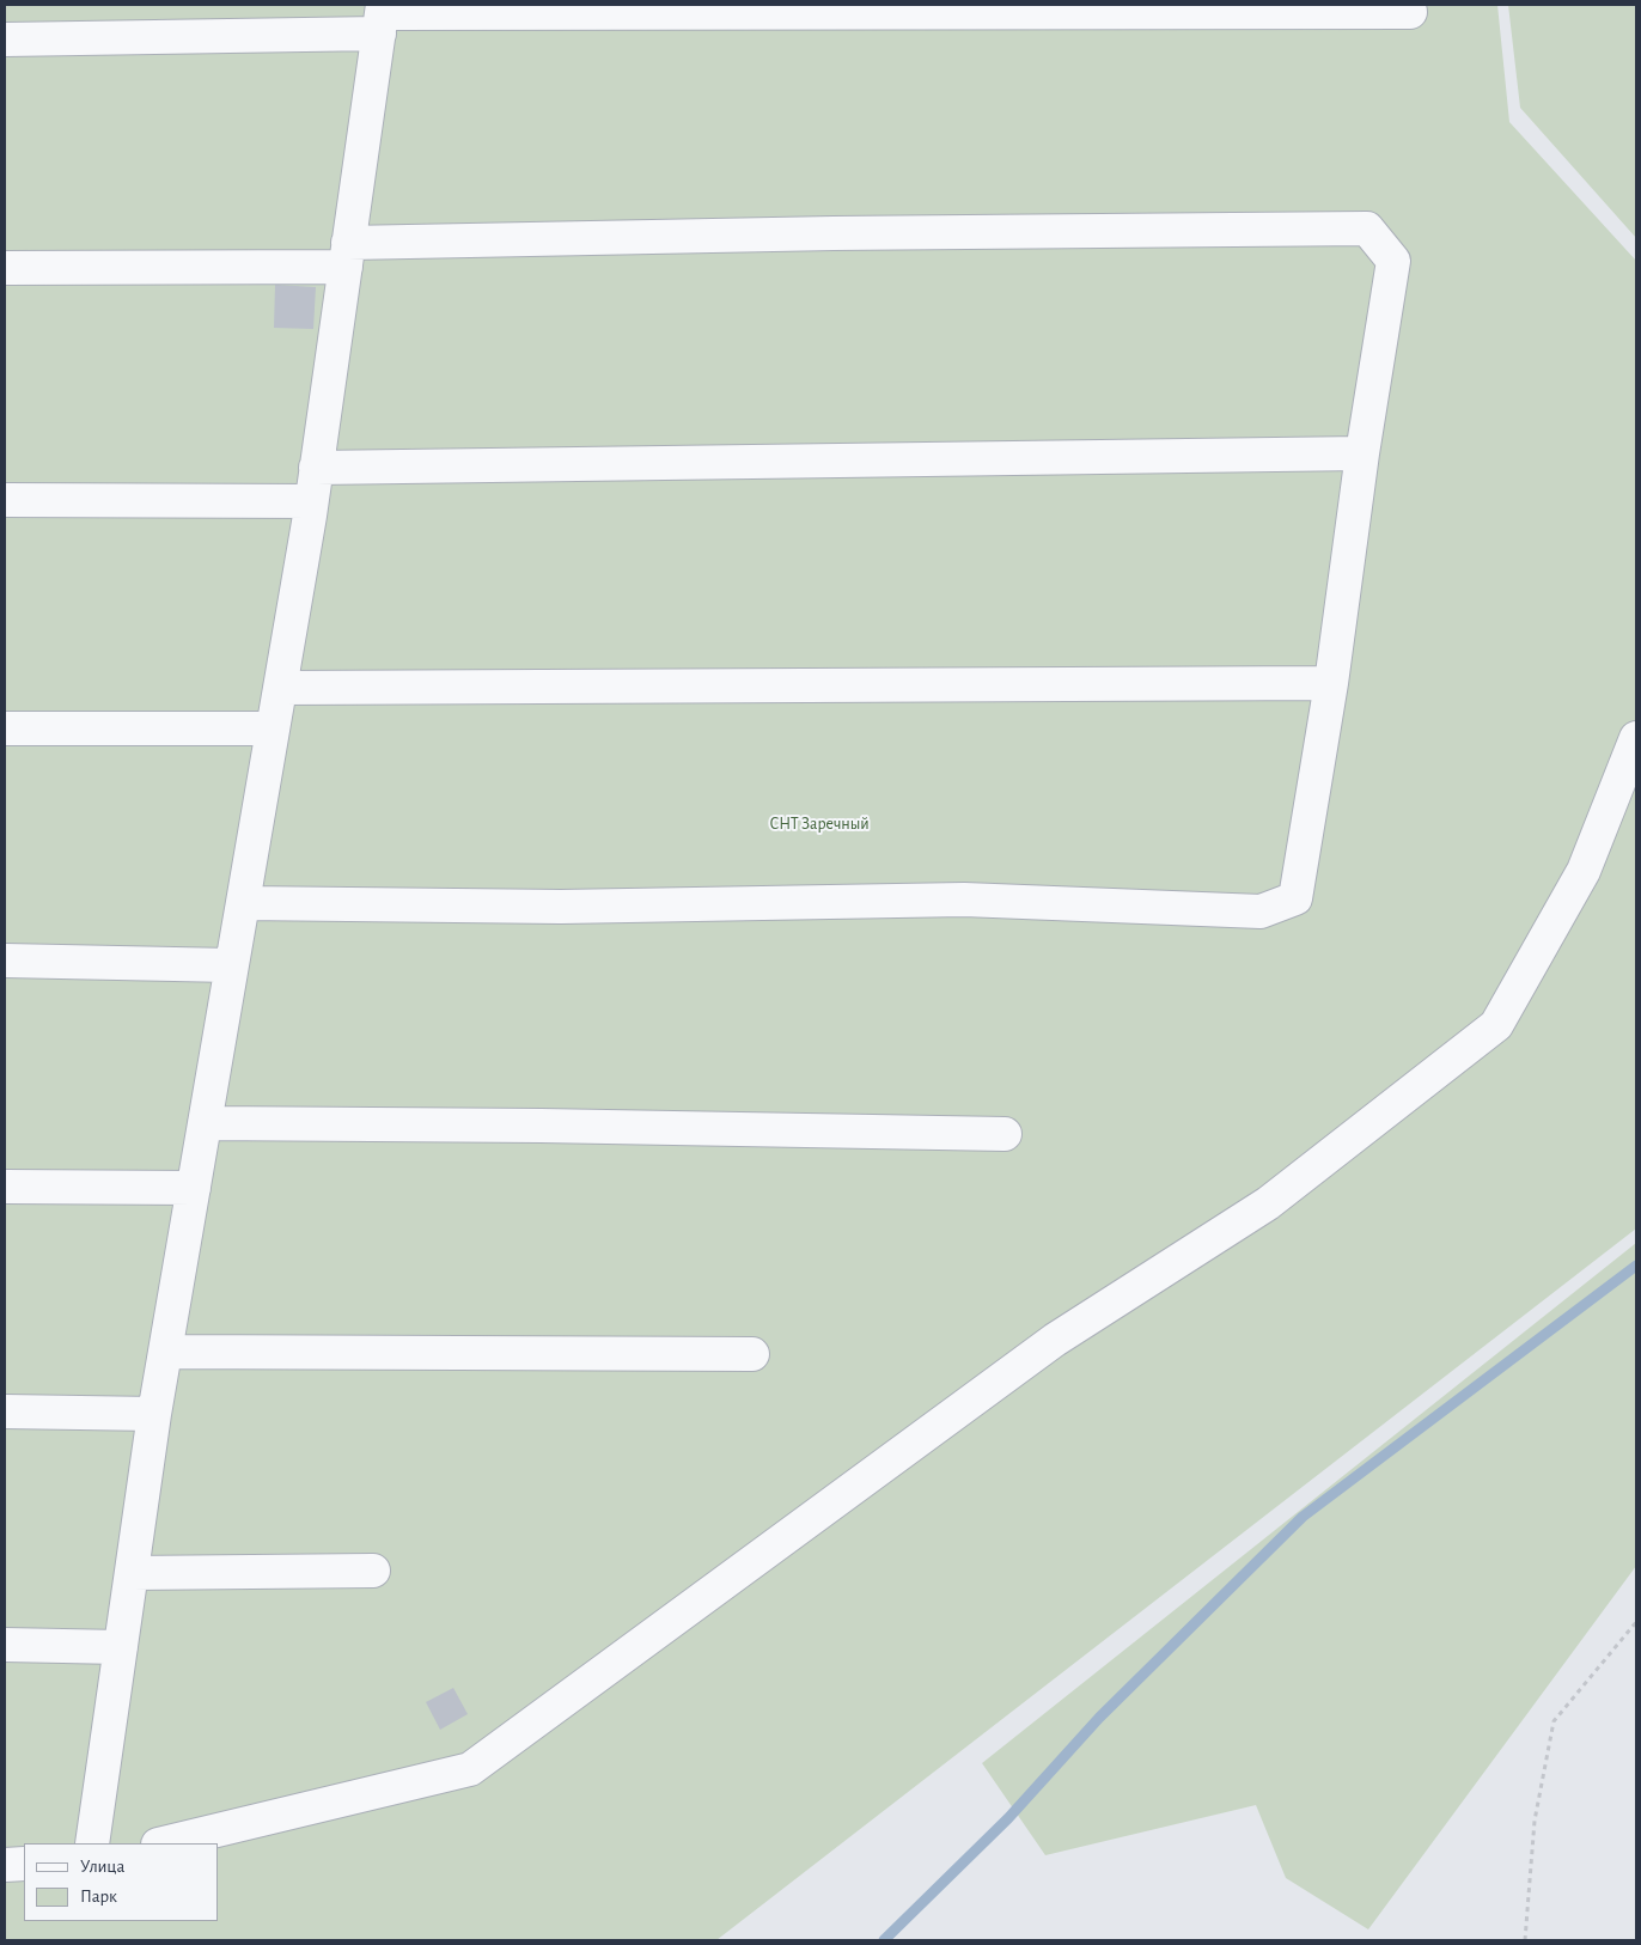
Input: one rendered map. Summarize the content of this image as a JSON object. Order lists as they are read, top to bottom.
{
  "parks": ["СНТ Заречный"],
  "legend": ["Улица", "Парк"]
}
